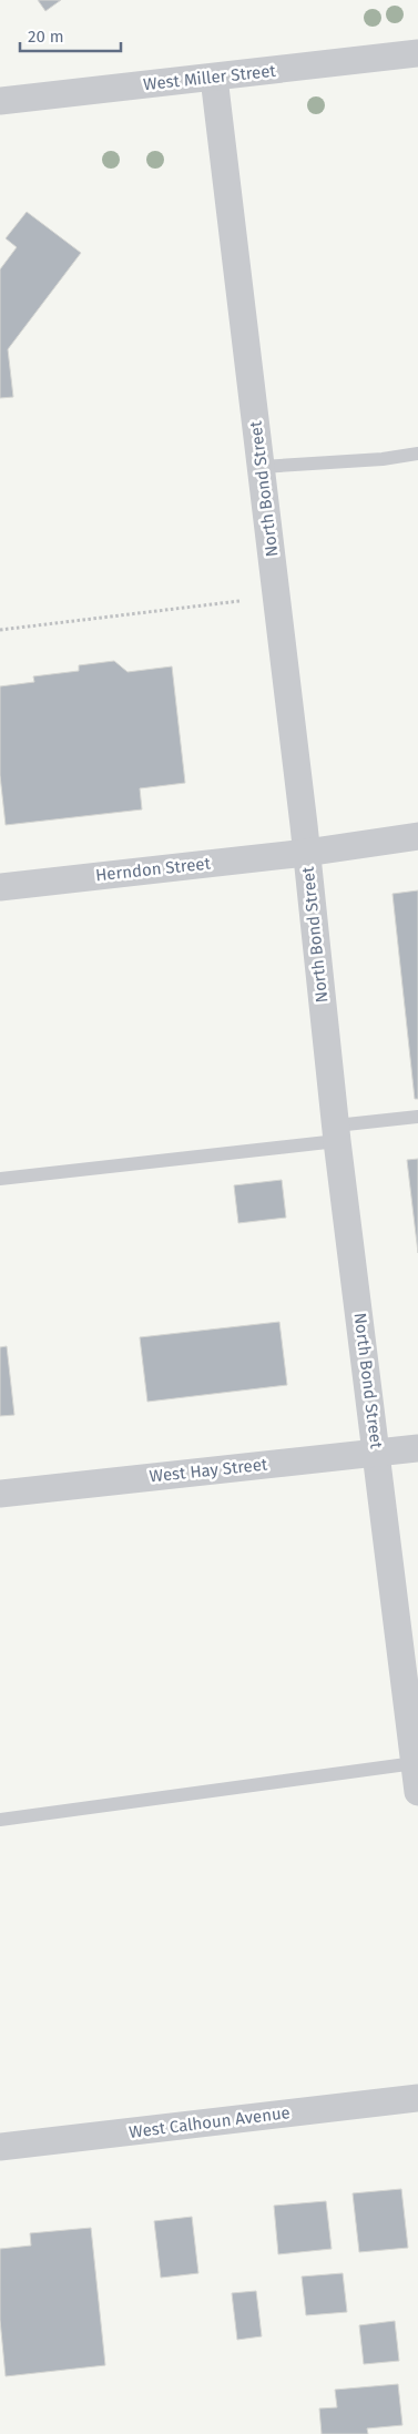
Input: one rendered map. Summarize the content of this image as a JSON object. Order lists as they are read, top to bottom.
{
  "streets": {
    "street": [
      "West Miller Street",
      "North Bond Street",
      "Herndon Street",
      "West Hay Street",
      "West Calhoun Avenue"
    ]
  },
  "crossings": [
    ["West Miller Street", "North Bond Street"],
    ["North Bond Street", "Herndon Street"],
    ["North Bond Street", "West Hay Street"]
  ],
  "scale_bar": "20 m"
}
